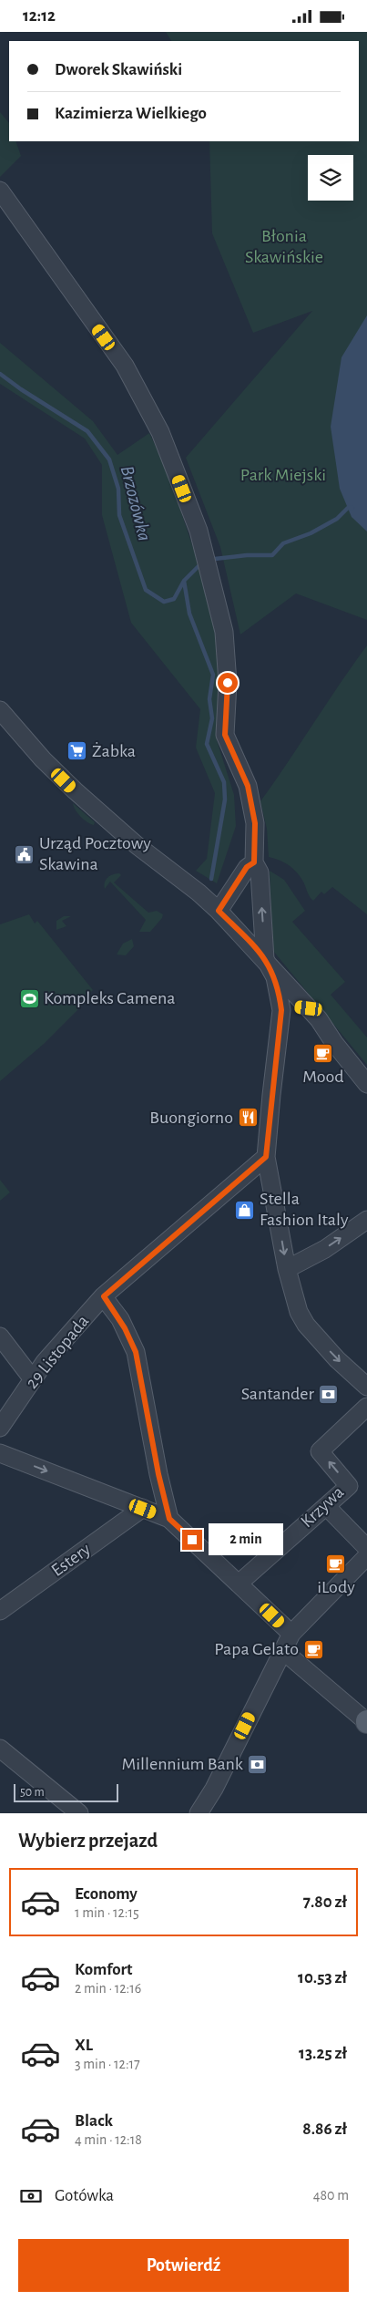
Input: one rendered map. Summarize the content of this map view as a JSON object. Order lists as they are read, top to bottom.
{
  "streets": {
    "street": ["29 Listopada", "Krzywa", "Estery"]
  },
  "water": ["Brzozówka"],
  "parks": ["Błonia Skawińskie", "Park Miejski"],
  "places": {
    "supermarket": ["Żabka"],
    "public building": ["Urząd Pocztowy Skawina"],
    "sports": ["Kompleks Camena"],
    "cafe": ["Mood", "iLody", "Papa Gelato"],
    "restaurant": ["Buongiorno"],
    "shop": ["Stella Fashion Italy"],
    "bank": ["Santander", "Millennium Bank"]
  },
  "scale_bar": "50 m",
  "page": {
    "status": "12:12",
    "banner": ["Dworek Skawiński", "Kazimierza Wielkiego"],
    "bubble": "2 min",
    "scale": "50 m",
    "heading": "Wybierz przejazd",
    "list": [
      {
        "name": "Economy",
        "note": "1 min · 12:15",
        "value": "7.80 zł"
      },
      {
        "name": "Komfort",
        "note": "2 min · 12:16",
        "value": "10.53 zł"
      },
      {
        "name": "XL",
        "note": "3 min · 12:17",
        "value": "13.25 zł"
      },
      {
        "name": "Black",
        "note": "4 min · 12:18",
        "value": "8.86 zł"
      }
    ],
    "pay": ["Gotówka", "480 m"],
    "buttons": "Potwierdź"
  }
}
